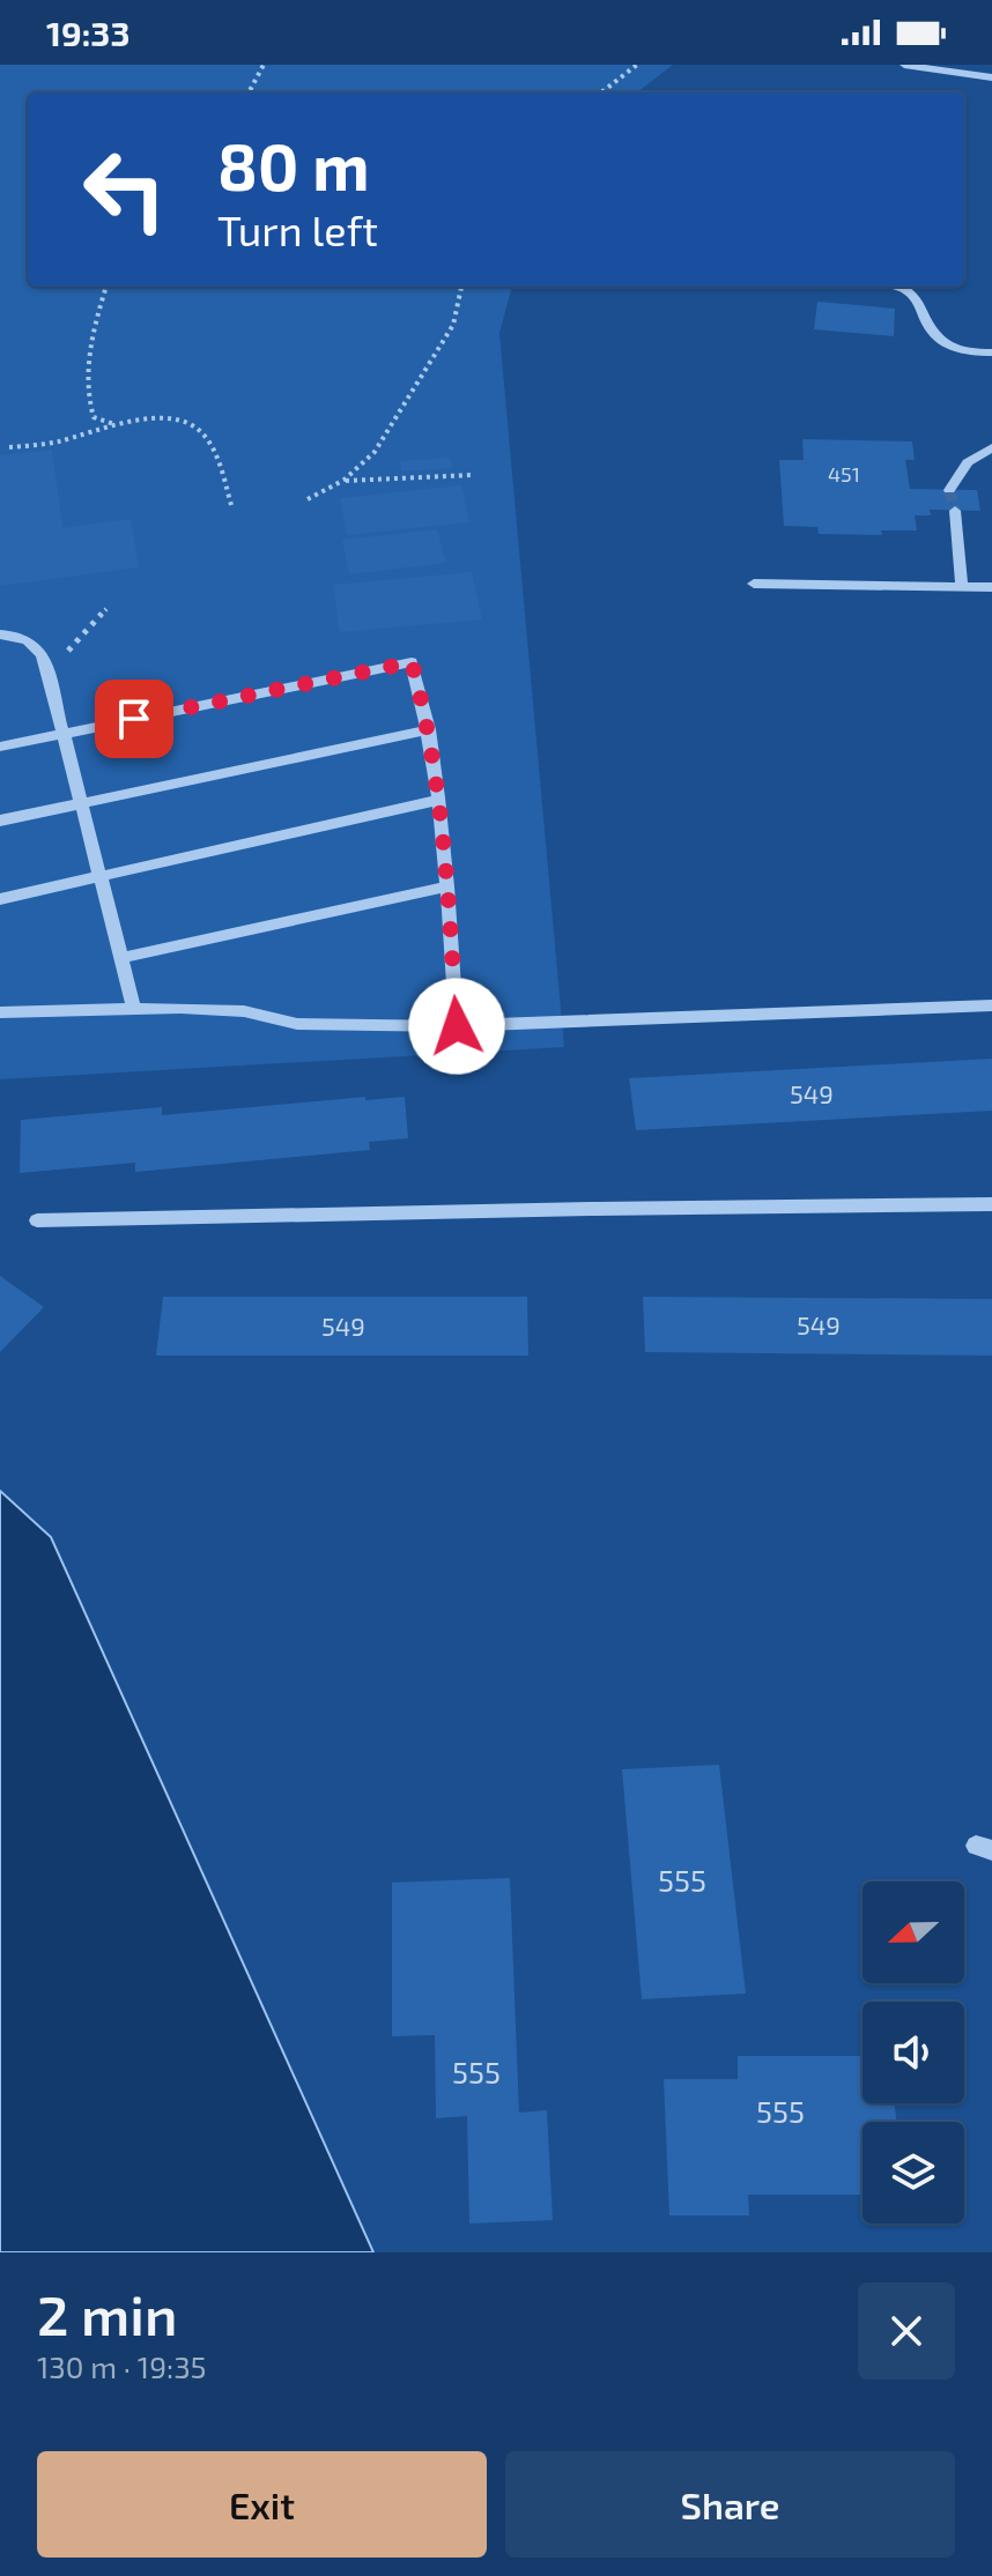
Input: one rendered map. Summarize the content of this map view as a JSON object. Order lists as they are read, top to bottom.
{
  "house_numbers": [
    "451",
    "549",
    "549",
    "549",
    "555",
    "555",
    "555"
  ],
  "north": "left",
  "page": {
    "status": "19:33",
    "turn": ["80 m", "Turn left"],
    "heading": ["2 min", "130 m · 19:35"],
    "buttons": ["Exit", "Share"]
  }
}
